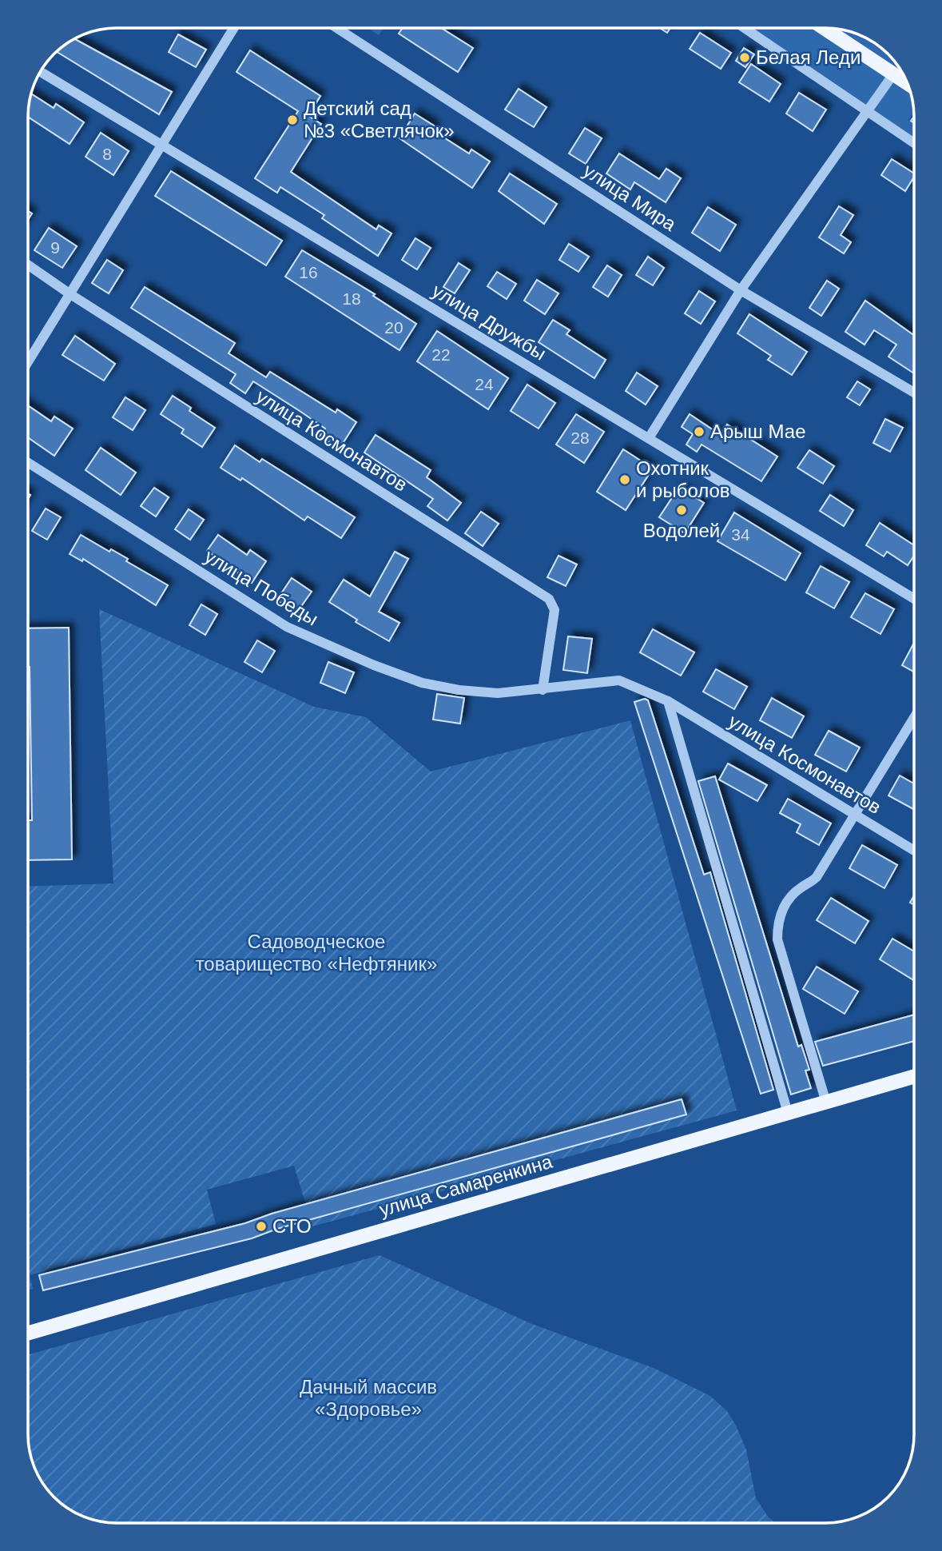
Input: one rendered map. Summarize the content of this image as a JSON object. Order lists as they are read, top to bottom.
{
  "streets": {
    "main road": ["улица Самаренкина"],
    "street": [
      "улица Мира",
      "улица Дружбы",
      "улица Космонавтов",
      "улица Победы"
    ]
  },
  "crossings": [
    ["улица Космонавтов", "улица Победы"]
  ],
  "parks": ["Садоводческое товарищество «Нефтяник»", "Дачный массив «Здоровье»"],
  "places": [
    "Белая Леди",
    "Детский сад №3 «Светлячок»",
    "Арыш Мае",
    "Охотник и рыболов",
    "Водолей",
    "СТО"
  ],
  "house_numbers": [
    "8",
    "9",
    "16",
    "18",
    "20",
    "22",
    "24",
    "28",
    "34"
  ]
}
